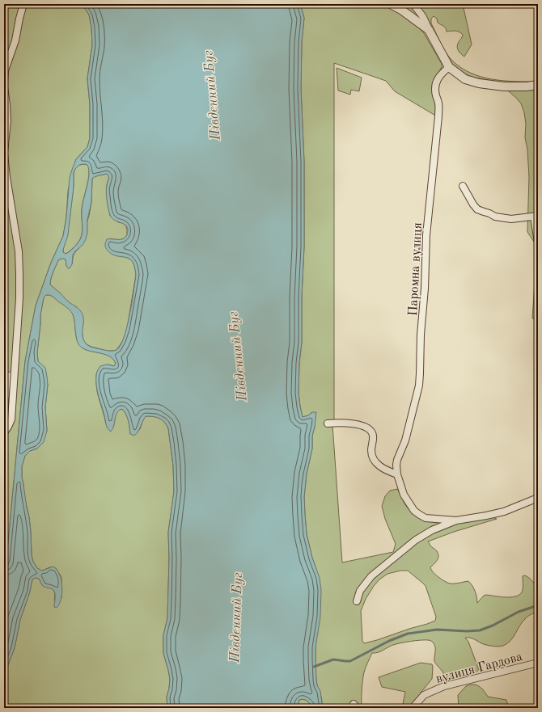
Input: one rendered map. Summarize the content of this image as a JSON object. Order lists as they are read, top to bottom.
{
  "streets": {
    "street": ["Паромна вулиця", "вулиця Гардова"]
  },
  "water": ["Південний Буг"]
}
